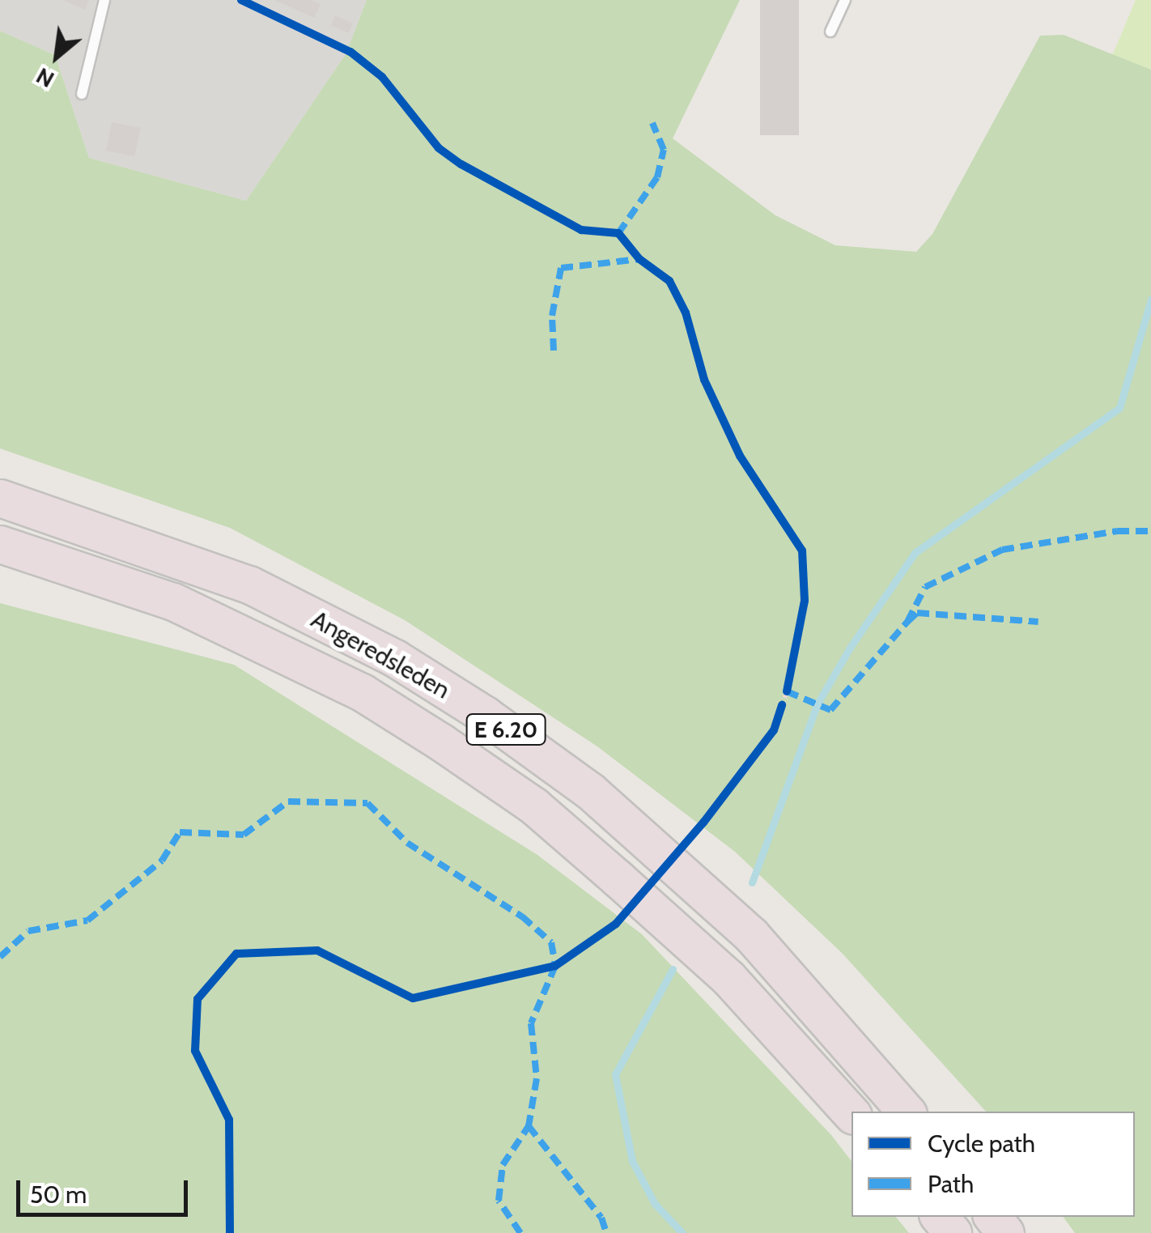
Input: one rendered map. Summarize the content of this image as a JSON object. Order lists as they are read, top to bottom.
{
  "streets": {
    "highway": ["Angeredsleden", "E 6.20"]
  },
  "legend": ["Cycle path", "Path"],
  "scale_bar": "50 m",
  "north": "bottom left"
}
